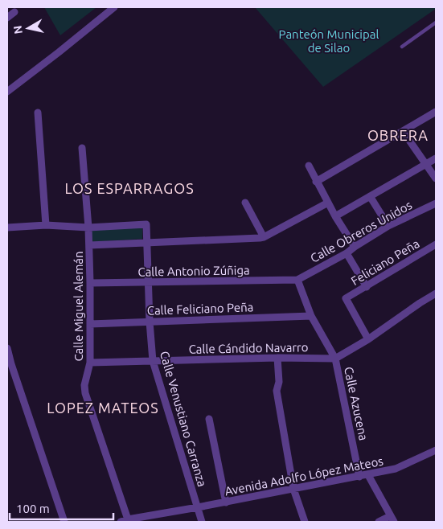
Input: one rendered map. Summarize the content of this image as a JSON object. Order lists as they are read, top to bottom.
{
  "streets": {
    "street": [
      "Calle Obreros Unidos",
      "Feliciano Peña",
      "Calle Antonio Zúñiga",
      "Calle Miguel Alemán",
      "Calle Feliciano Peña",
      "Calle Cándido Navarro",
      "Calle Azucena",
      "Calle Venustiano Carranza",
      "Avenida Adolfo López Mateos"
    ]
  },
  "crossings": [
    ["Calle Obreros Unidos", "Calle Antonio Zúñiga"],
    ["Calle Obreros Unidos", "Calle Azucena"],
    ["Feliciano Peña", "Calle Azucena"],
    ["Calle Antonio Zúñiga", "Calle Miguel Alemán"],
    ["Calle Antonio Zúñiga", "Calle Azucena"],
    ["Calle Antonio Zúñiga", "Calle Venustiano Carranza"],
    ["Calle Miguel Alemán", "Calle Feliciano Peña"],
    ["Calle Miguel Alemán", "Calle Cándido Navarro"],
    ["Calle Miguel Alemán", "Calle Venustiano Carranza"],
    ["Calle Miguel Alemán", "Avenida Adolfo López Mateos"],
    ["Calle Feliciano Peña", "Calle Azucena"],
    ["Calle Feliciano Peña", "Calle Venustiano Carranza"],
    ["Calle Cándido Navarro", "Calle Azucena"],
    ["Calle Cándido Navarro", "Calle Venustiano Carranza"],
    ["Calle Azucena", "Avenida Adolfo López Mateos"],
    ["Calle Venustiano Carranza", "Avenida Adolfo López Mateos"]
  ],
  "districts": ["OBRERA", "LOS ESPARRAGOS", "LOPEZ MATEOS"],
  "parks": ["Panteón Municipal de Silao"],
  "scale_bar": "100 m",
  "north": "left"
}
